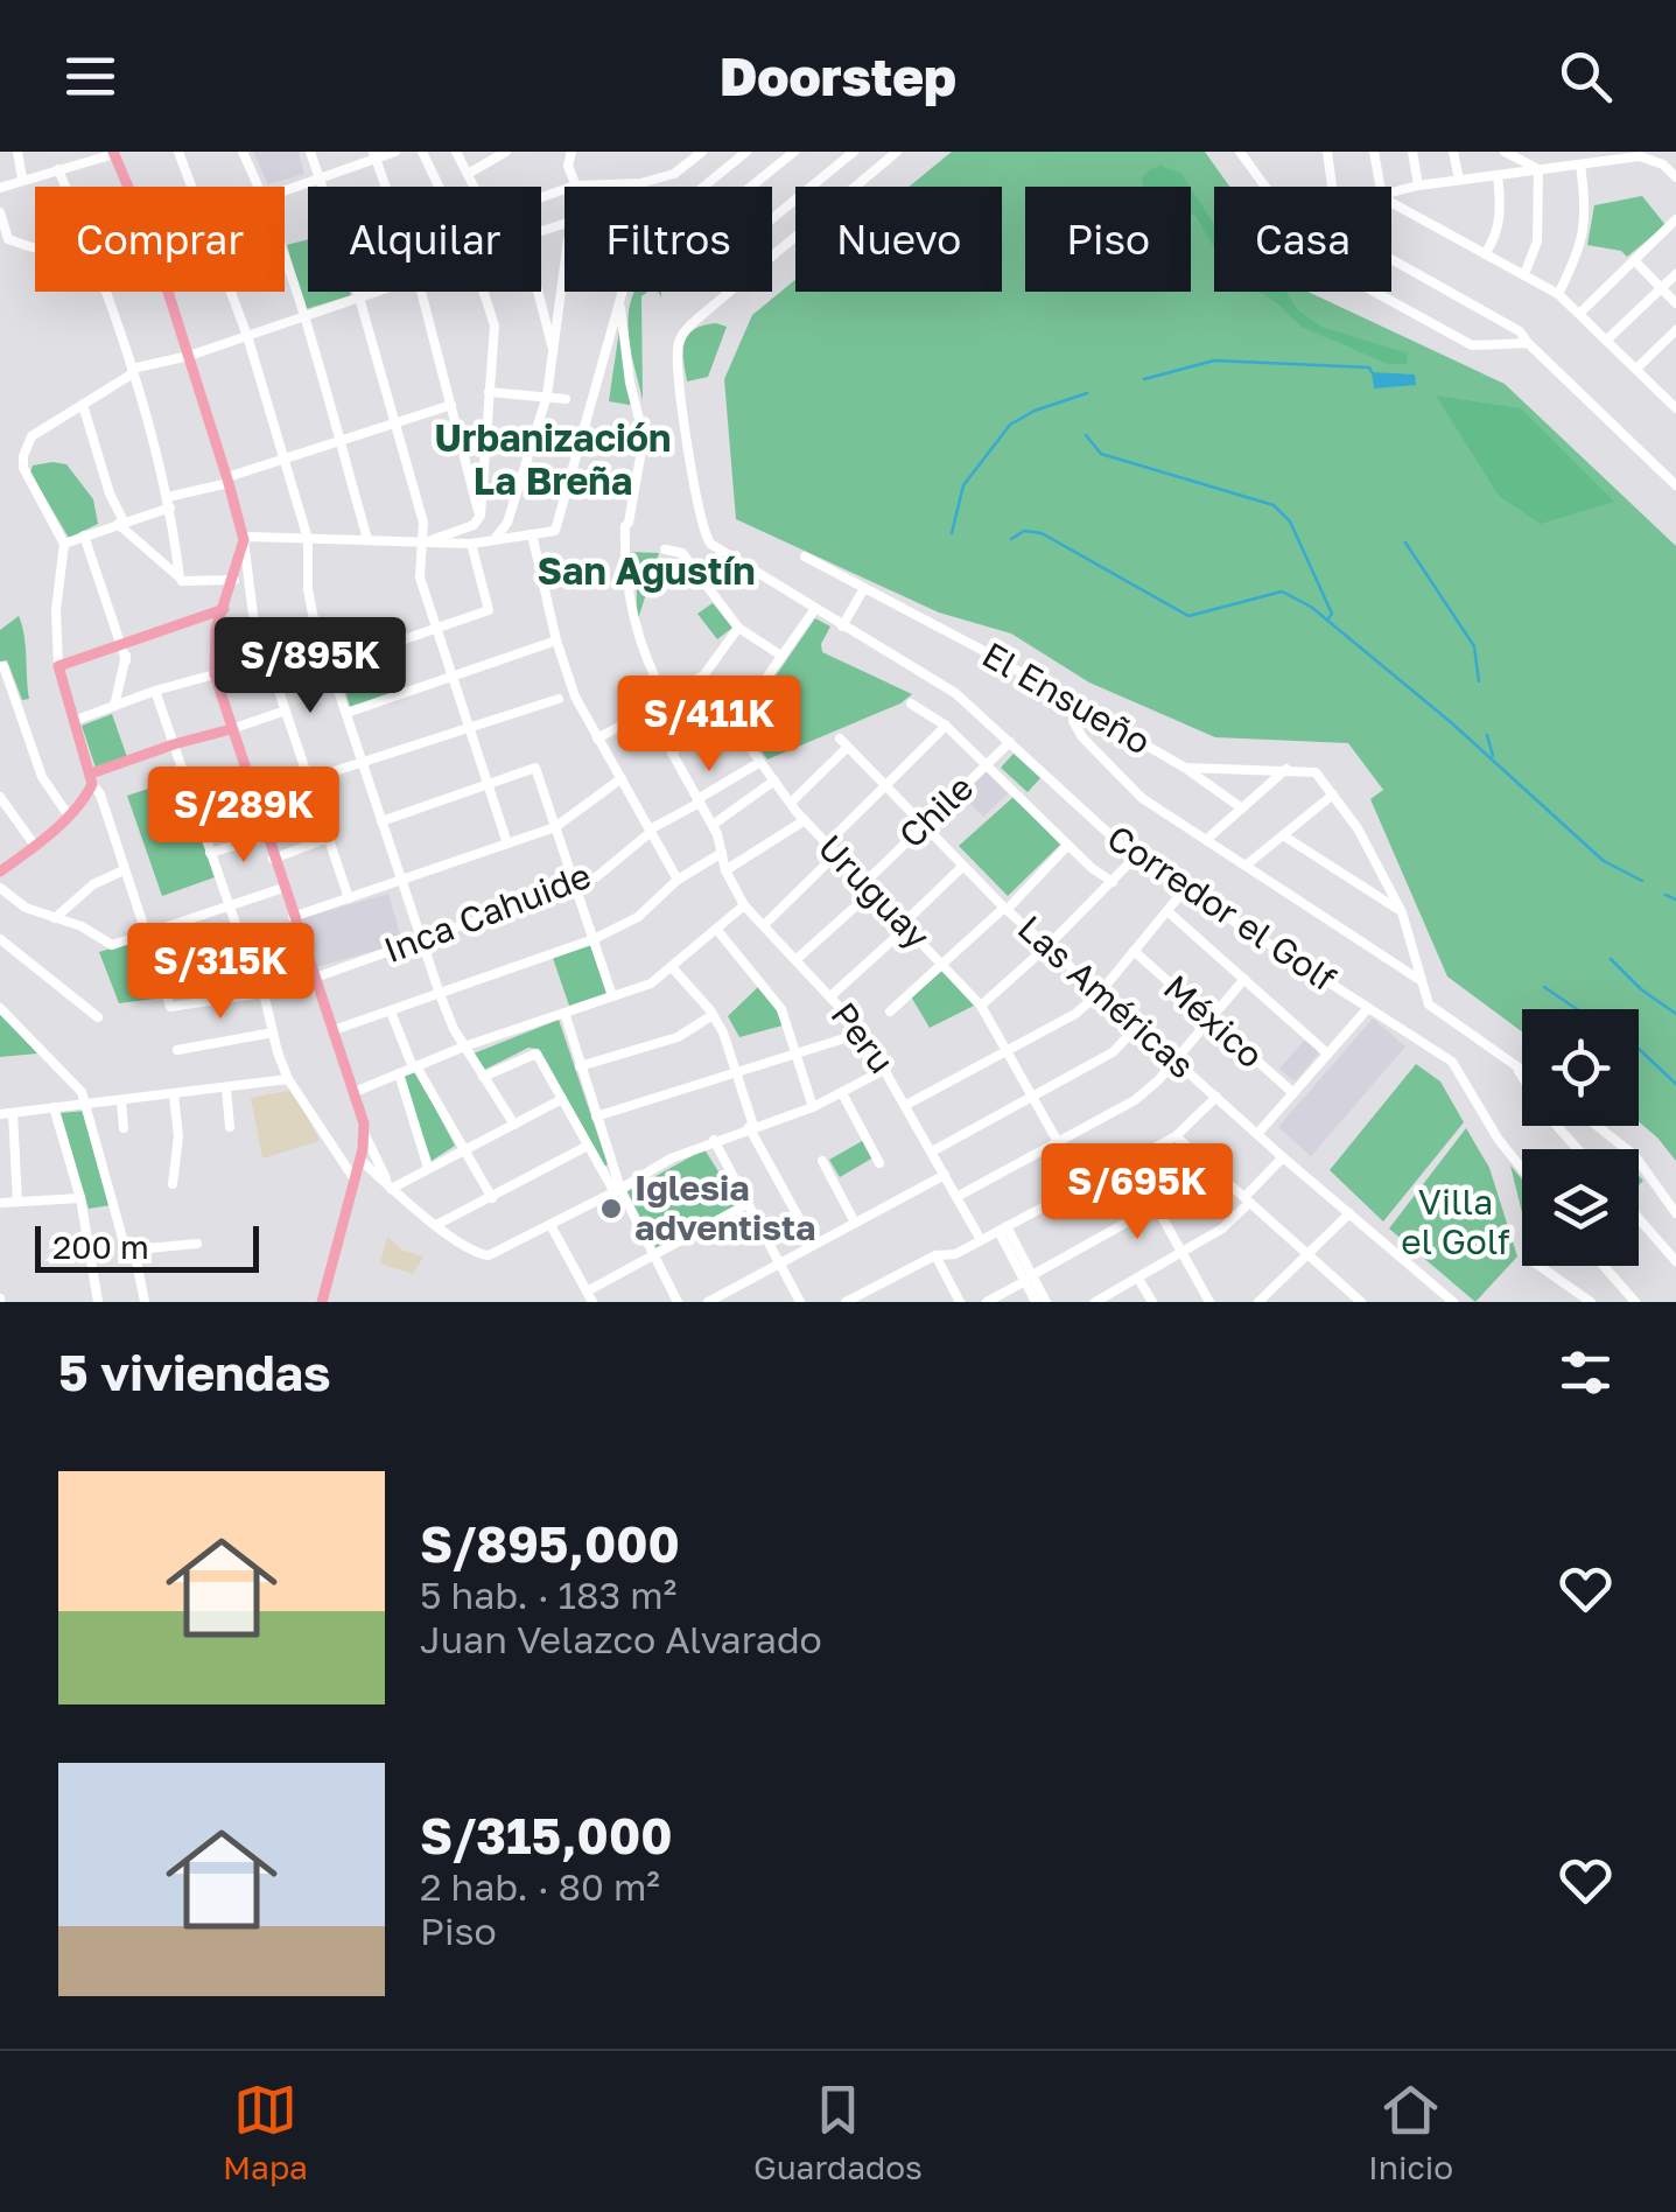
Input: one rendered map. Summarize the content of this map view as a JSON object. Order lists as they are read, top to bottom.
{
  "streets": {
    "street": [
      "El Ensueño",
      "Chile",
      "Uruguay",
      "Corredor el Golf",
      "Inca Cahuide",
      "Las Américas",
      "México",
      "Peru"
    ]
  },
  "crossings": [
    ["Chile", "Uruguay"],
    ["Chile", "Corredor el Golf"],
    ["Chile", "Las Américas"],
    ["Uruguay", "Corredor el Golf"],
    ["Uruguay", "Inca Cahuide"],
    ["Uruguay", "Las Américas"],
    ["Inca Cahuide", "Peru"]
  ],
  "districts": ["Urbanización La Breña", "San Agustín"],
  "parks": ["Villa el Golf"],
  "places": ["Iglesia adventista"],
  "scale_bar": "200 m",
  "page": {
    "header": "Doorstep",
    "chip": [
      "Comprar",
      "Alquilar",
      "Filtros",
      "Nuevo",
      "Piso",
      "Casa"
    ],
    "price": [
      "S/895K",
      "S/411K",
      "S/289K",
      "S/315K",
      "S/695K"
    ],
    "scale": "200 m",
    "heading": "5 viviendas",
    "list": [
      {
        "name": "S/895,000",
        "note": "5 hab. · 183 m² · Juan Velazco Alvarado"
      },
      {
        "name": "S/315,000",
        "note": "2 hab. · 80 m² · Piso"
      }
    ],
    "tabs": ["Mapa", "Guardados", "Inicio"]
  }
}
